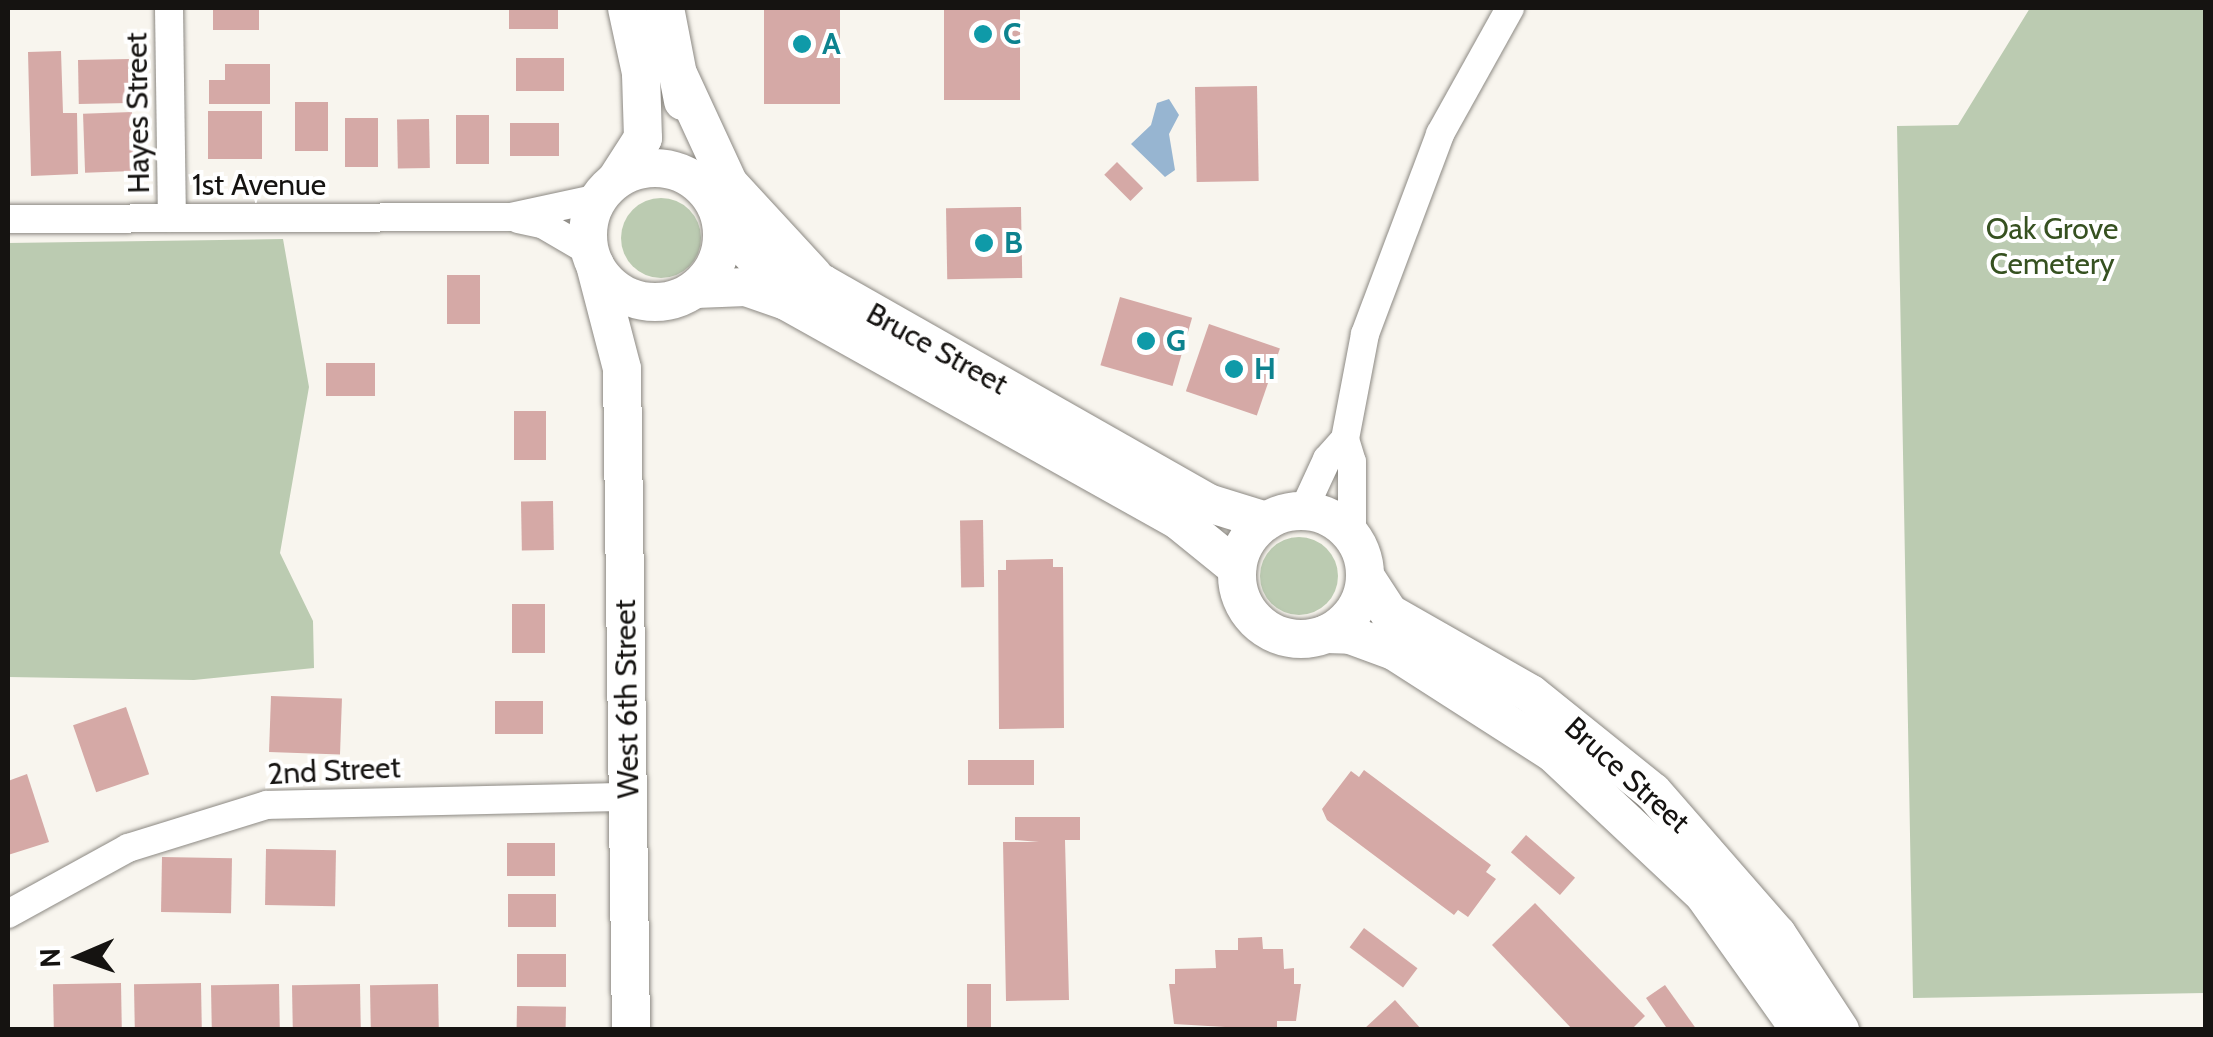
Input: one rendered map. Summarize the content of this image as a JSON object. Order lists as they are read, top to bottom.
{
  "streets": {
    "street": [
      "Hayes Street",
      "1st Avenue",
      "Bruce Street",
      "West 6th Street",
      "2nd Street"
    ]
  },
  "crossings": [
    ["Hayes Street", "1st Avenue"],
    ["1st Avenue", "Bruce Street"],
    ["1st Avenue", "West 6th Street"],
    ["Bruce Street", "West 6th Street"],
    ["West 6th Street", "2nd Street"]
  ],
  "parks": ["Oak Grove Cemetery"],
  "places": [
    "C",
    "A",
    "B",
    "G",
    "H"
  ],
  "north": "left"
}
